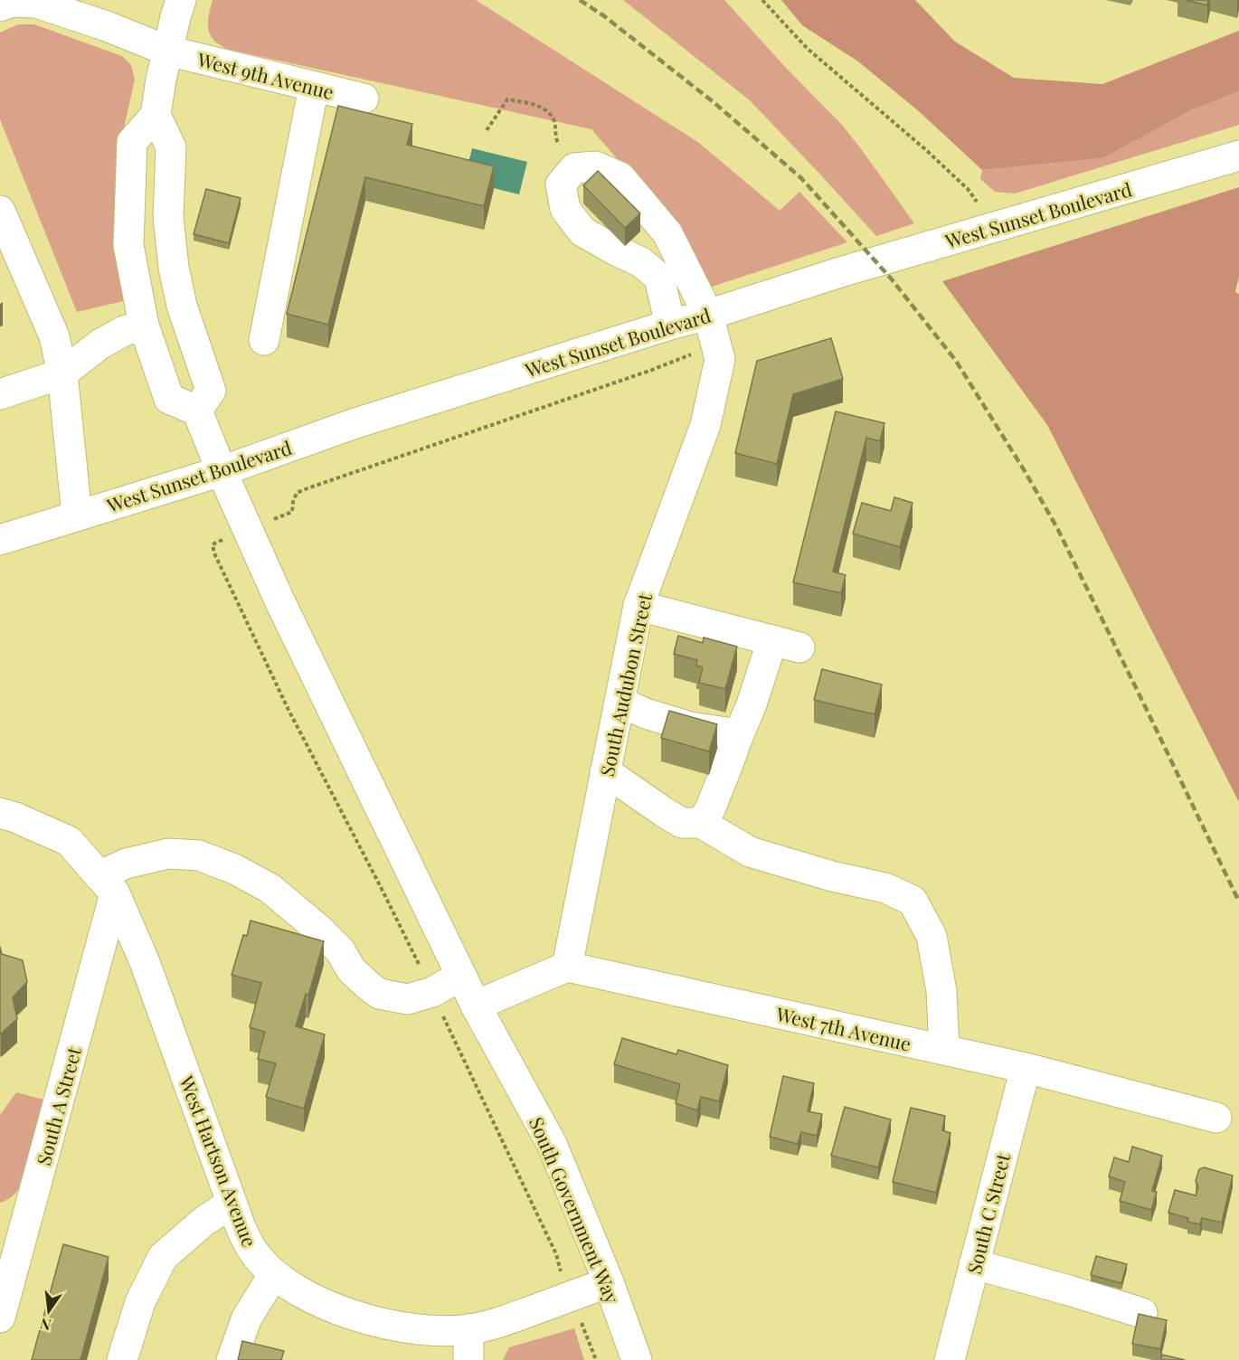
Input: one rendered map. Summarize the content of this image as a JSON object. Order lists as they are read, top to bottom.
{
  "streets": {
    "street": [
      "West 9th Avenue",
      "West Sunset Boulevard",
      "South Audubon Street",
      "West 7th Avenue",
      "South A Street",
      "West Hartson Avenue",
      "South Government Way",
      "South C Street"
    ]
  },
  "crossings": [
    ["West Sunset Boulevard", "South Audubon Street"],
    ["West Sunset Boulevard", "South Government Way"],
    ["South Audubon Street", "West 7th Avenue"],
    ["West 7th Avenue", "South C Street"],
    ["South A Street", "West Hartson Avenue"],
    ["West Hartson Avenue", "South Government Way"]
  ],
  "north": "bottom"
}
